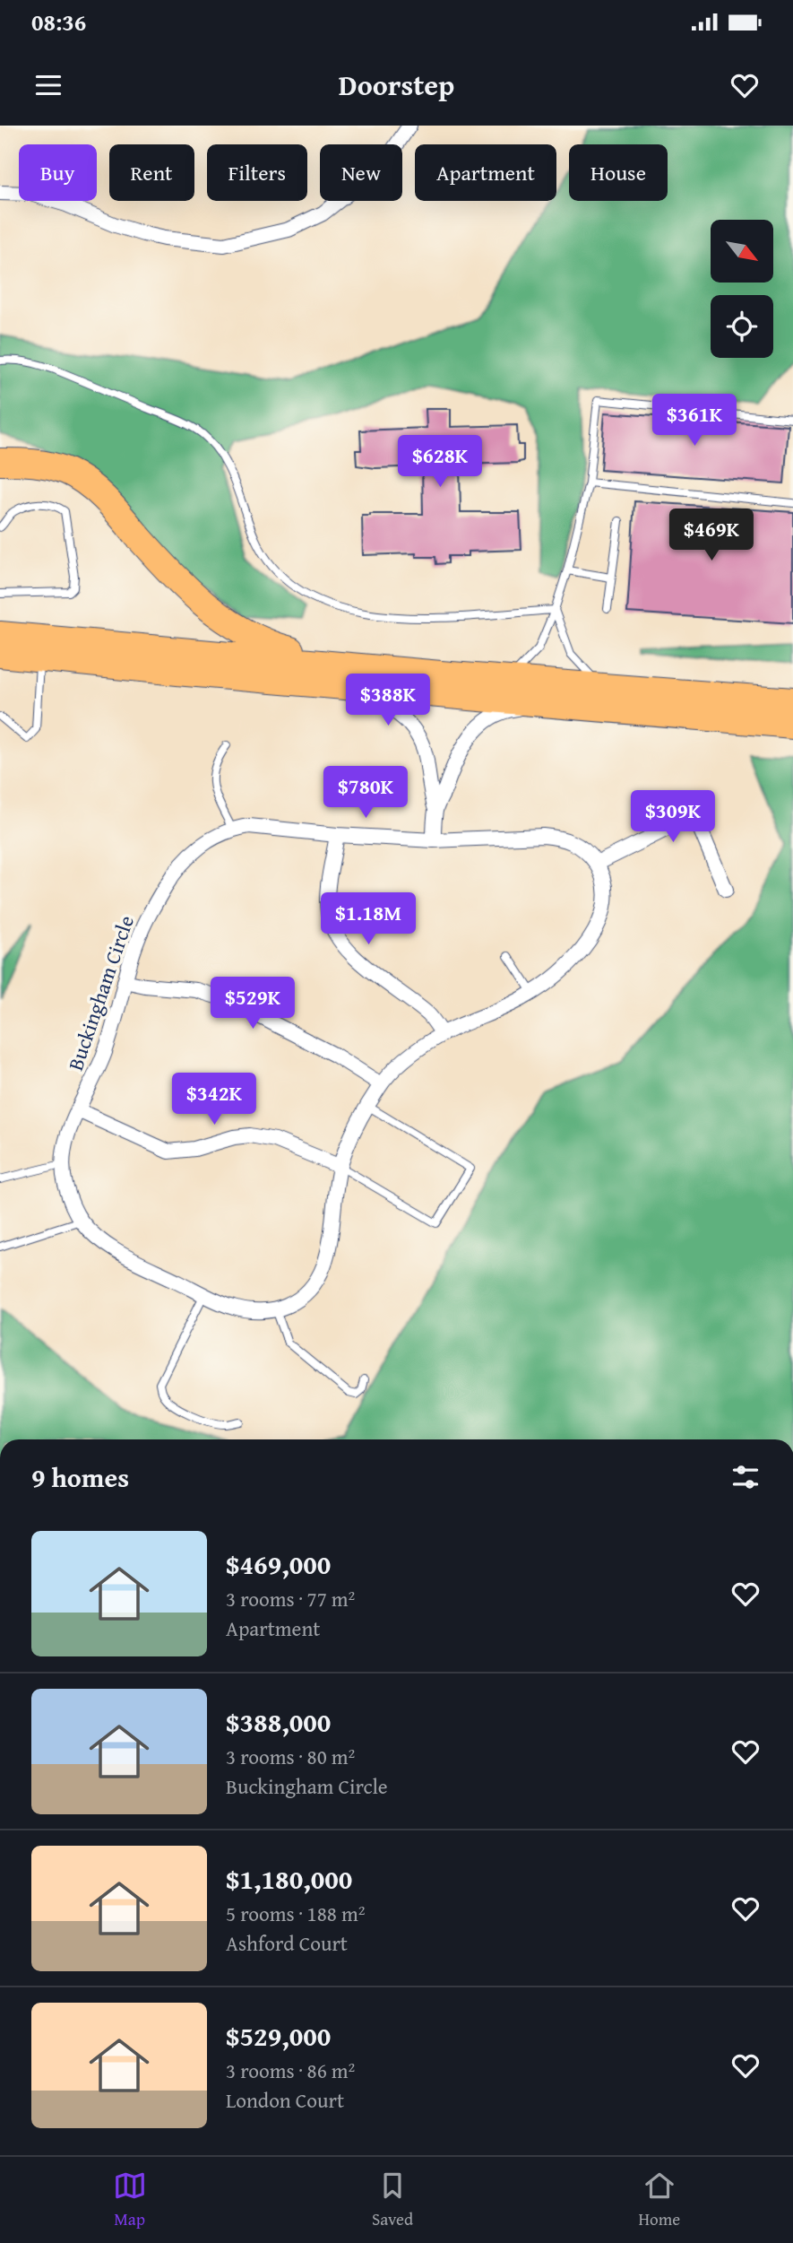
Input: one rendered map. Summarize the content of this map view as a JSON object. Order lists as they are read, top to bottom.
{
  "streets": {
    "street": ["Buckingham Circle"]
  },
  "north": "bottom right",
  "page": {
    "status": "08:36",
    "header": "Doorstep",
    "chip": [
      "Buy",
      "Rent",
      "Filters",
      "New",
      "Apartment",
      "House"
    ],
    "price": [
      "$361K",
      "$628K",
      "$469K",
      "$388K",
      "$780K",
      "$309K",
      "$1.18M",
      "$529K",
      "$342K"
    ],
    "heading": "9 homes",
    "list": [
      {
        "name": "$469,000",
        "note": "3 rooms · 77 m² · Apartment"
      },
      {
        "name": "$388,000",
        "note": "3 rooms · 80 m² · Buckingham Circle"
      },
      {
        "name": "$1,180,000",
        "note": "5 rooms · 188 m² · Ashford Court"
      },
      {
        "name": "$529,000",
        "note": "3 rooms · 86 m² · London Court"
      }
    ],
    "tabs": ["Map", "Saved", "Home"]
  }
}
